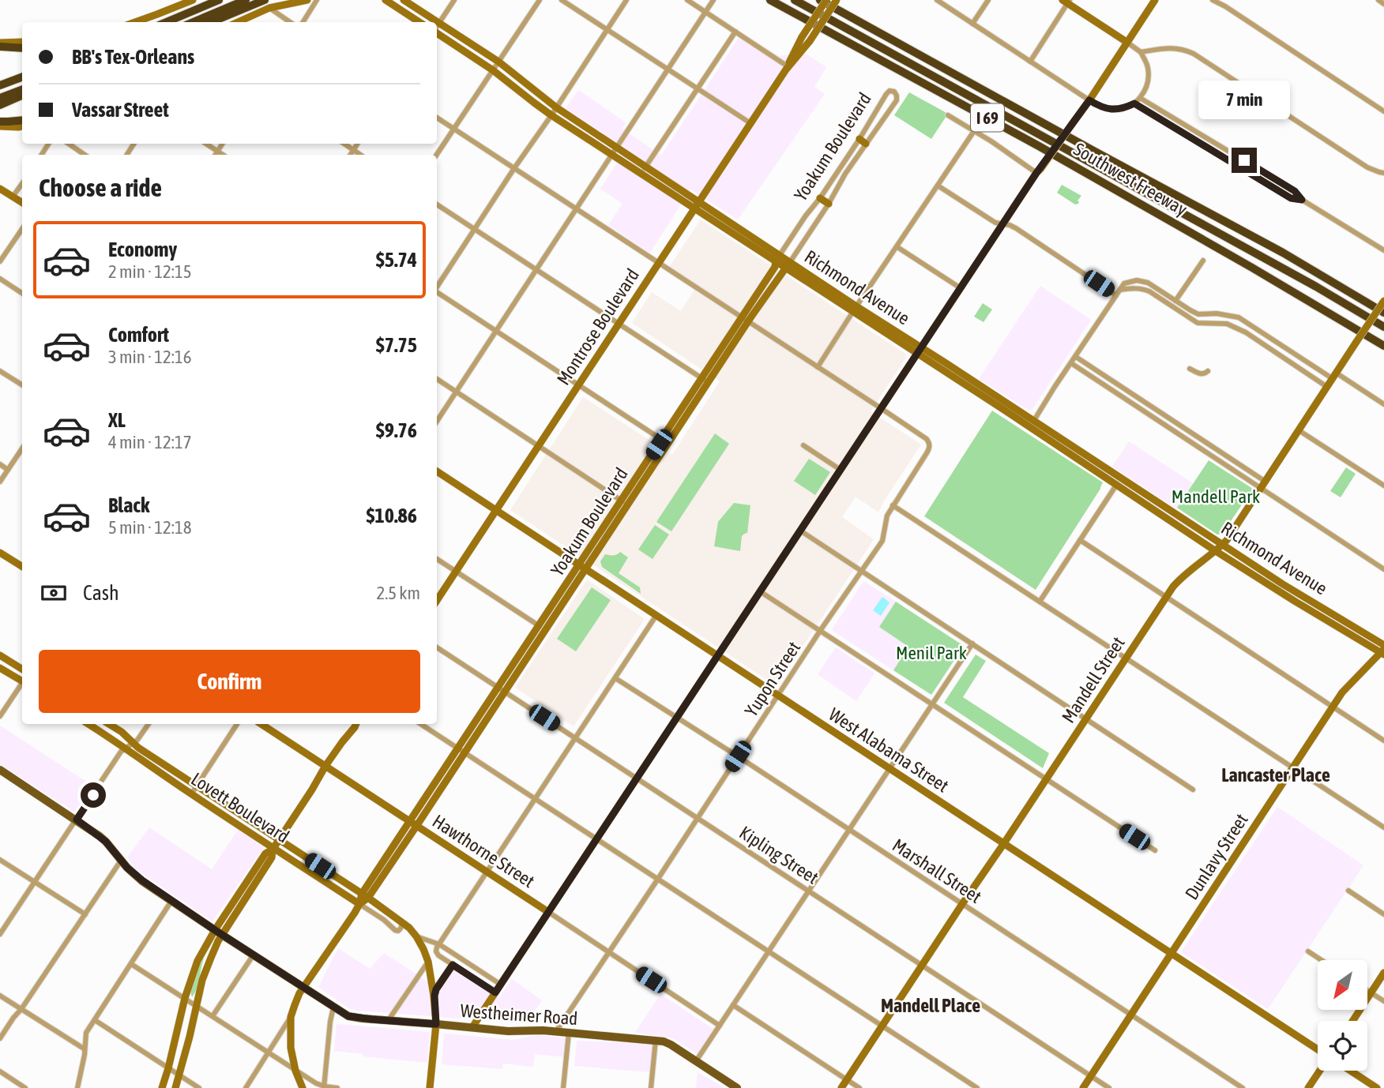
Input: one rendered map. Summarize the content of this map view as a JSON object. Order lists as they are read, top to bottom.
{
  "streets": {
    "highway": ["I 69", "Southwest Freeway"],
    "main road": ["Westheimer Road"],
    "street": [
      "Yoakum Boulevard",
      "Richmond Avenue",
      "Montrose Boulevard",
      "Yupon Street",
      "Mandell Street",
      "West Alabama Street",
      "Lovett Boulevard",
      "Hawthorne Street",
      "Kipling Street",
      "Dunlavy Street",
      "Marshall Street"
    ]
  },
  "crossings": [
    ["Yoakum Boulevard", "Richmond Avenue"],
    ["Yoakum Boulevard", "West Alabama Street"],
    ["Yoakum Boulevard", "Lovett Boulevard"],
    ["Yoakum Boulevard", "Hawthorne Street"],
    ["Yoakum Boulevard", "Kipling Street"],
    ["Yoakum Boulevard", "Westheimer Road"],
    ["Richmond Avenue", "Montrose Boulevard"],
    ["Richmond Avenue", "Mandell Street"],
    ["Richmond Avenue", "Dunlavy Street"],
    ["Montrose Boulevard", "West Alabama Street"],
    ["Yupon Street", "West Alabama Street"],
    ["Yupon Street", "Hawthorne Street"],
    ["Yupon Street", "Kipling Street"],
    ["Yupon Street", "Marshall Street"],
    ["Yupon Street", "Westheimer Road"],
    ["Mandell Street", "West Alabama Street"],
    ["Mandell Street", "Kipling Street"],
    ["Mandell Street", "Marshall Street"],
    ["West Alabama Street", "Dunlavy Street"],
    ["Kipling Street", "Dunlavy Street"],
    ["Dunlavy Street", "Marshall Street"]
  ],
  "districts": ["Lancaster Place", "Mandell Place"],
  "parks": ["Mandell Park", "Menil Park"],
  "north": "bottom left",
  "page": {
    "banner": ["BB's Tex-Orleans", "Vassar Street"],
    "bubble": "7 min",
    "heading": "Choose a ride",
    "list": [
      {
        "name": "Economy",
        "note": "2 min · 12:15",
        "value": "$5.74"
      },
      {
        "name": "Comfort",
        "note": "3 min · 12:16",
        "value": "$7.75"
      },
      {
        "name": "XL",
        "note": "4 min · 12:17",
        "value": "$9.76"
      },
      {
        "name": "Black",
        "note": "5 min · 12:18",
        "value": "$10.86"
      }
    ],
    "pay": ["Cash", "2.5 km"],
    "buttons": "Confirm"
  }
}
